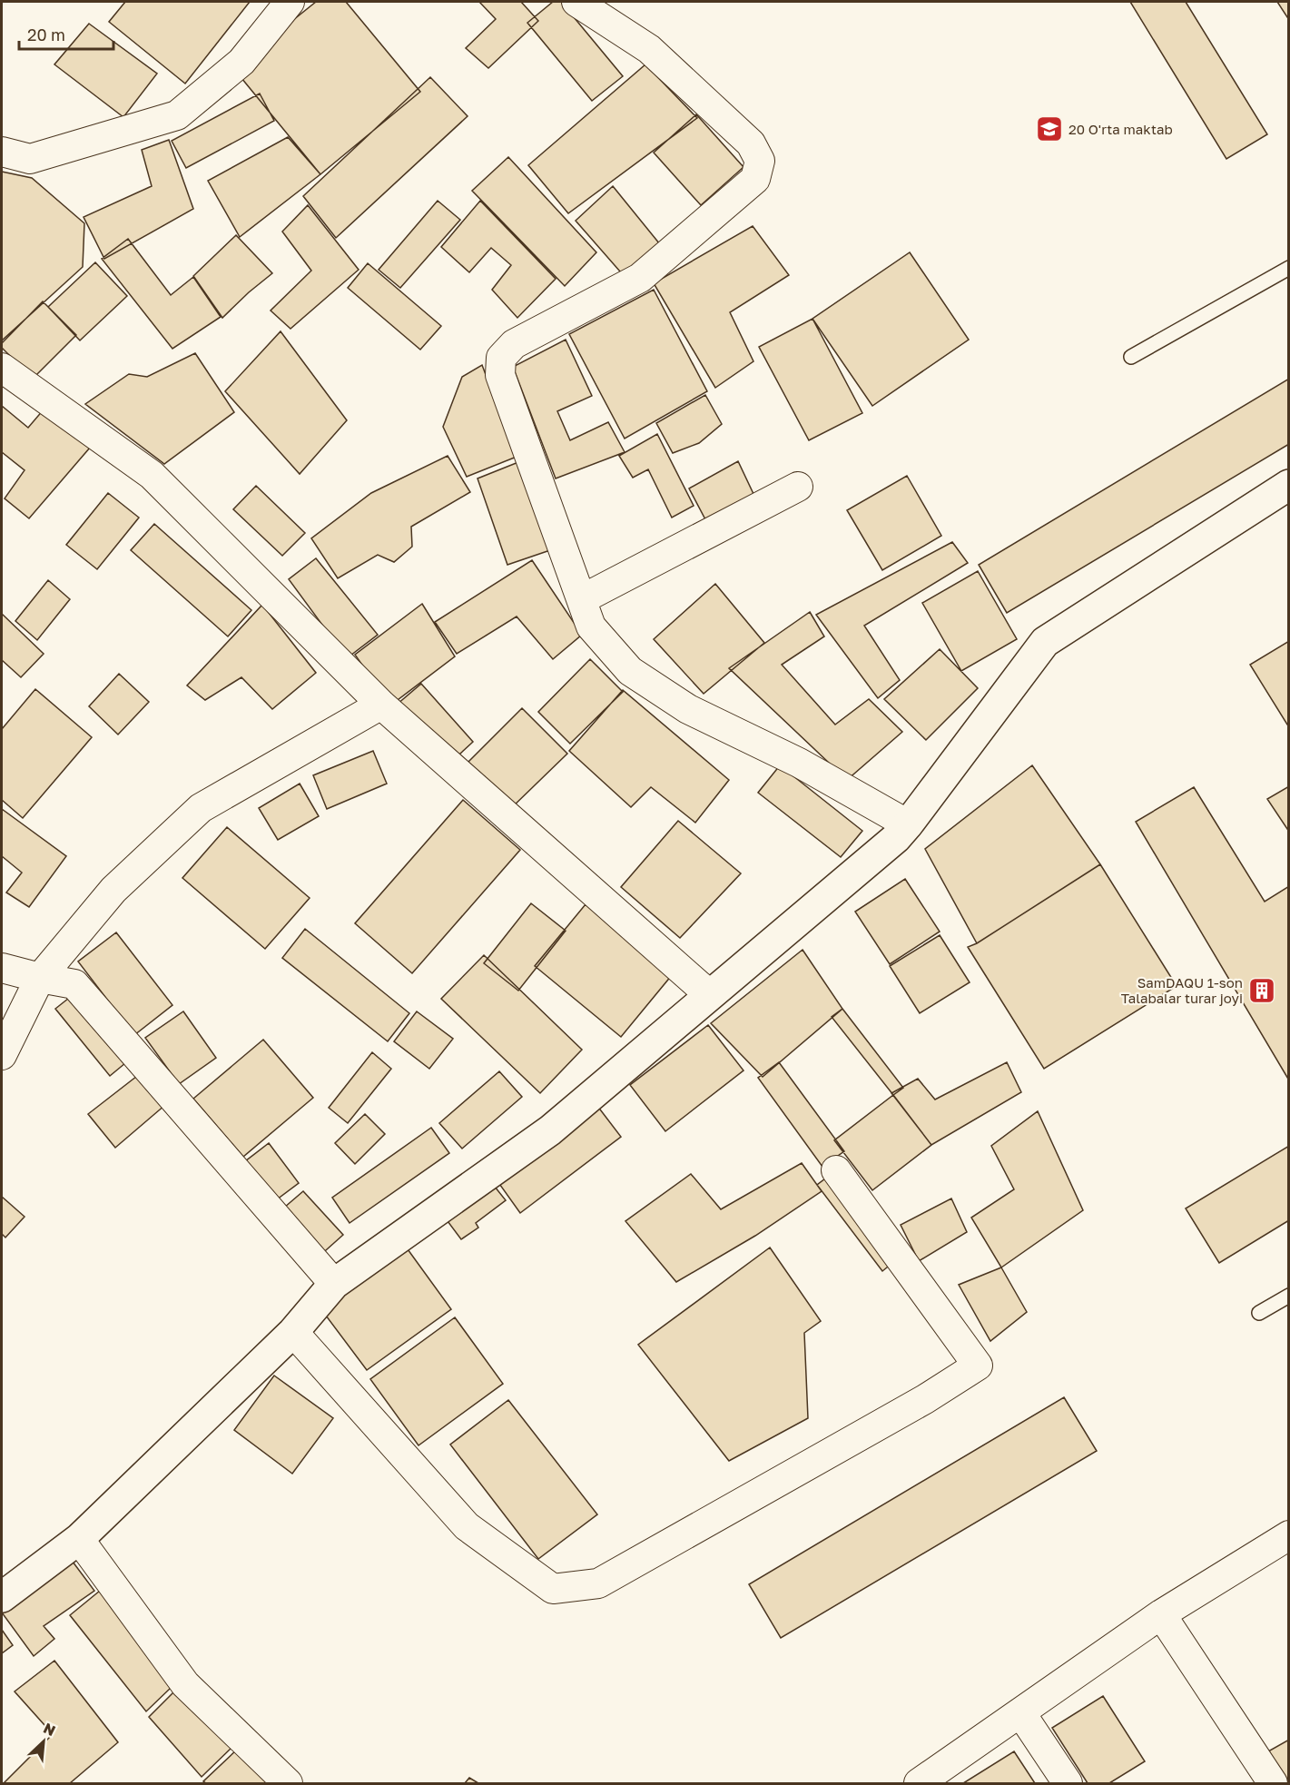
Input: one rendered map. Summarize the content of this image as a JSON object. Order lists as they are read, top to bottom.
{
  "places": {
    "school or university": ["20 O'rta maktab"],
    "building": ["SamDAQU 1-son Talabalar turar joyi"]
  },
  "scale_bar": "20 m",
  "north": "top right"
}
